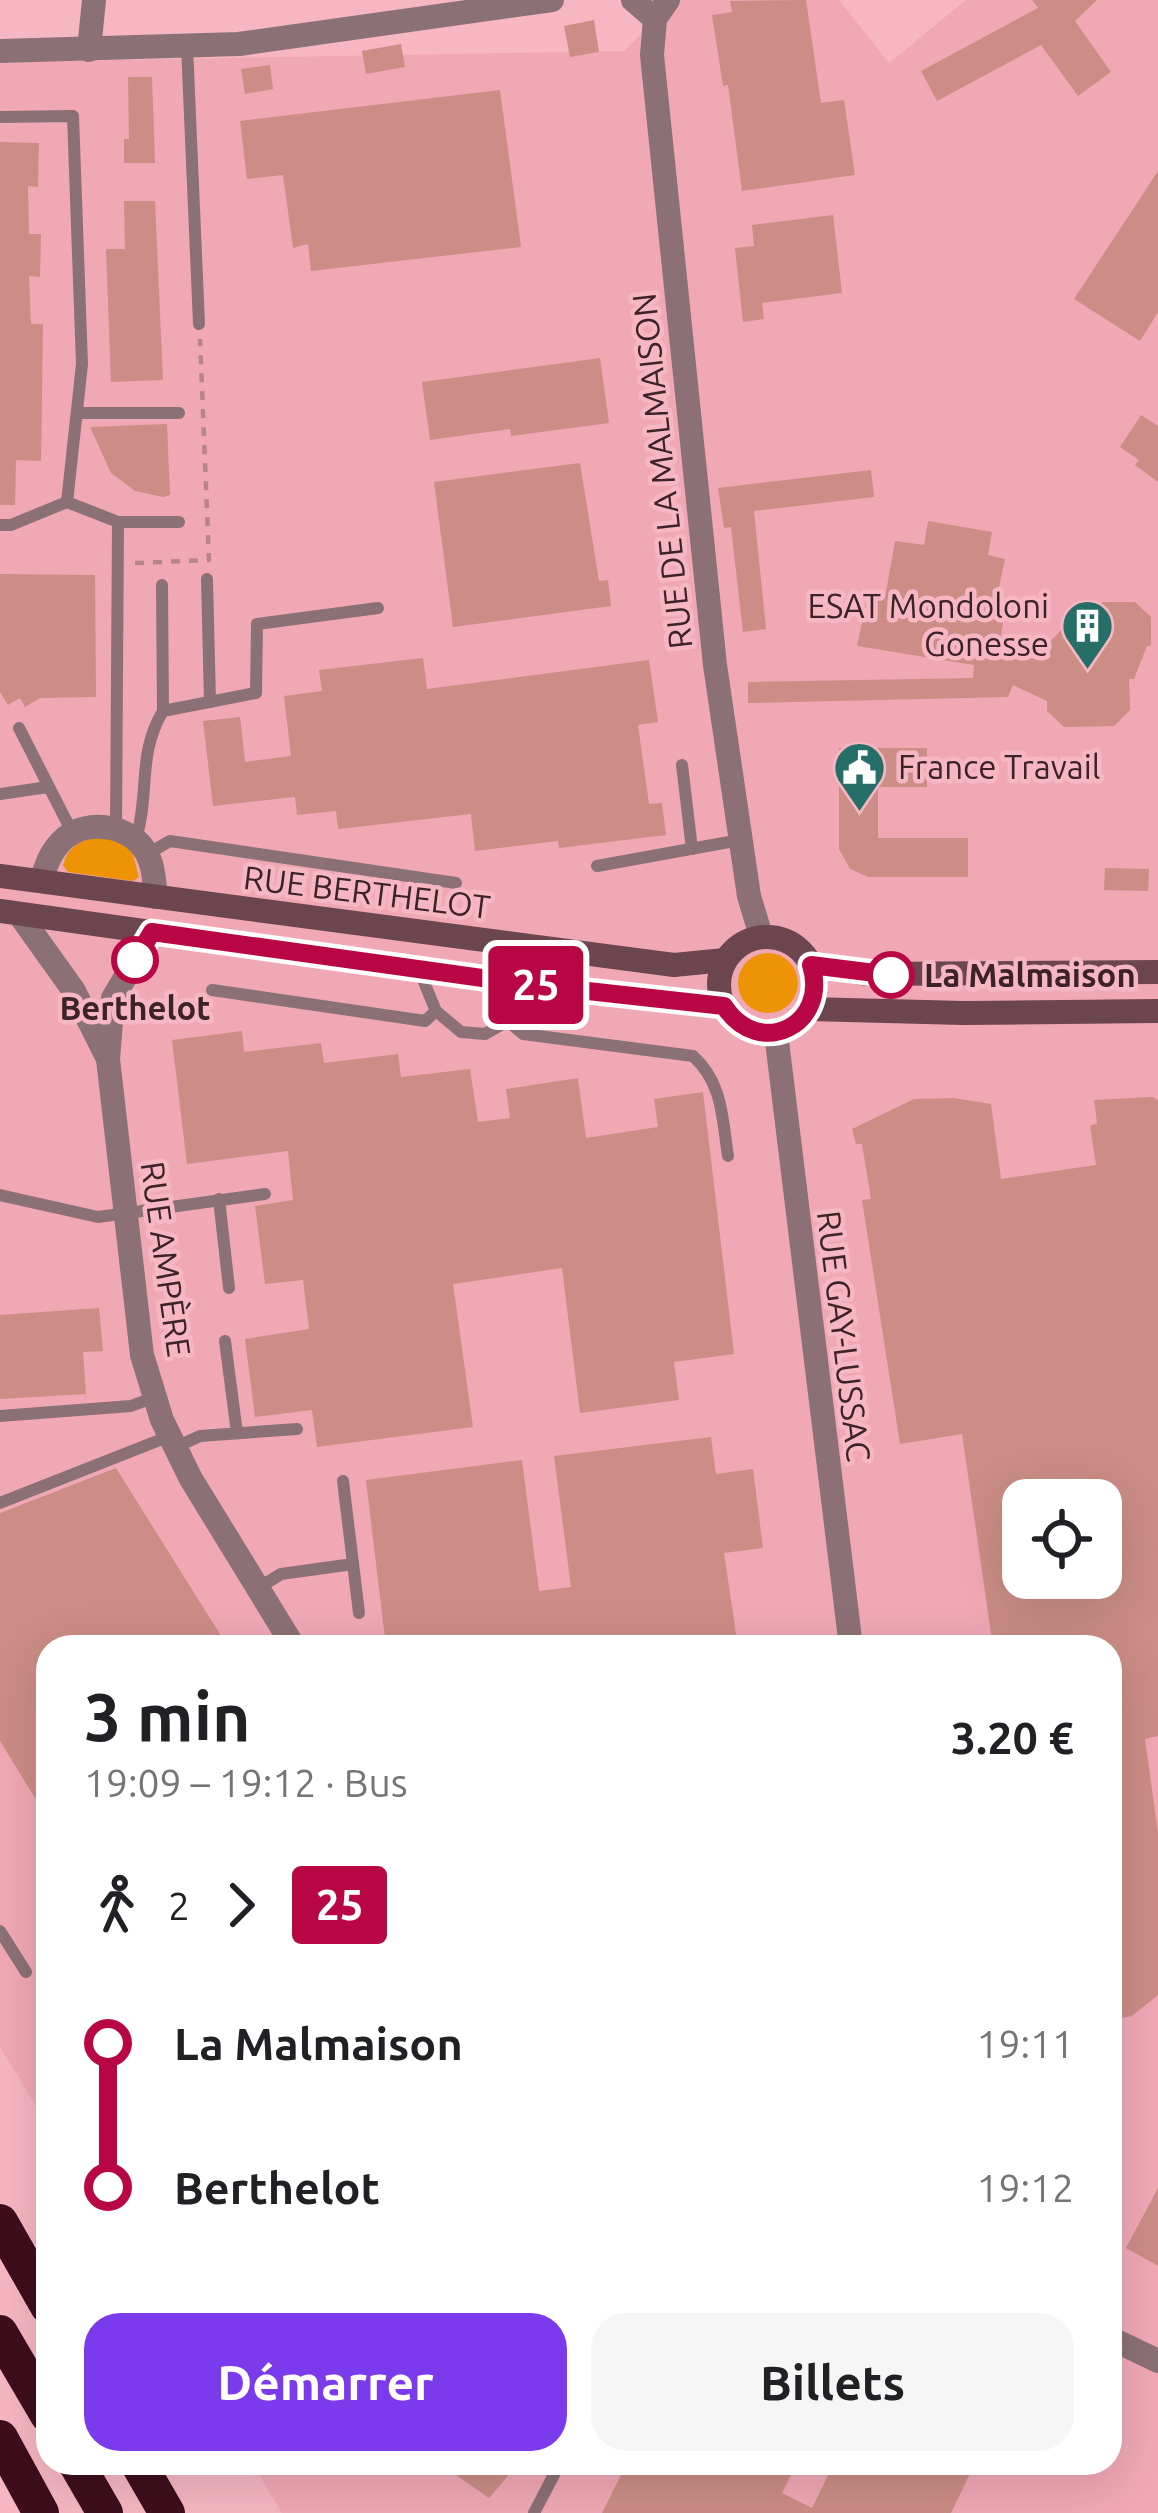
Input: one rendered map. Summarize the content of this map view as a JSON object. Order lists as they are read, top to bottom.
{
  "streets": {
    "main road": ["RUE BERTHELOT"],
    "street": ["RUE DE LA MALMAISON", "RUE AMPÈRE", "RUE GAY-LUSSAC"]
  },
  "crossings": [
    ["RUE DE LA MALMAISON", "RUE BERTHELOT"],
    ["RUE DE LA MALMAISON", "RUE GAY-LUSSAC"],
    ["RUE BERTHELOT", "RUE AMPÈRE"],
    ["RUE BERTHELOT", "RUE GAY-LUSSAC"]
  ],
  "places": {
    "building": ["ESAT Mondoloni Gonesse"],
    "public building": ["France Travail"],
    "other": ["Berthelot", "La Malmaison"]
  },
  "lines": ["bus line 25"],
  "page": {
    "on_map": "25",
    "heading": ["3 min", "19:09 – 19:12 · Bus", "3.20 €"],
    "legs": ["2", "25"],
    "list": [
      {
        "name": "La Malmaison",
        "value": "19:11"
      },
      {
        "name": "Berthelot",
        "value": "19:12"
      }
    ],
    "buttons": ["Démarrer", "Billets"]
  }
}
